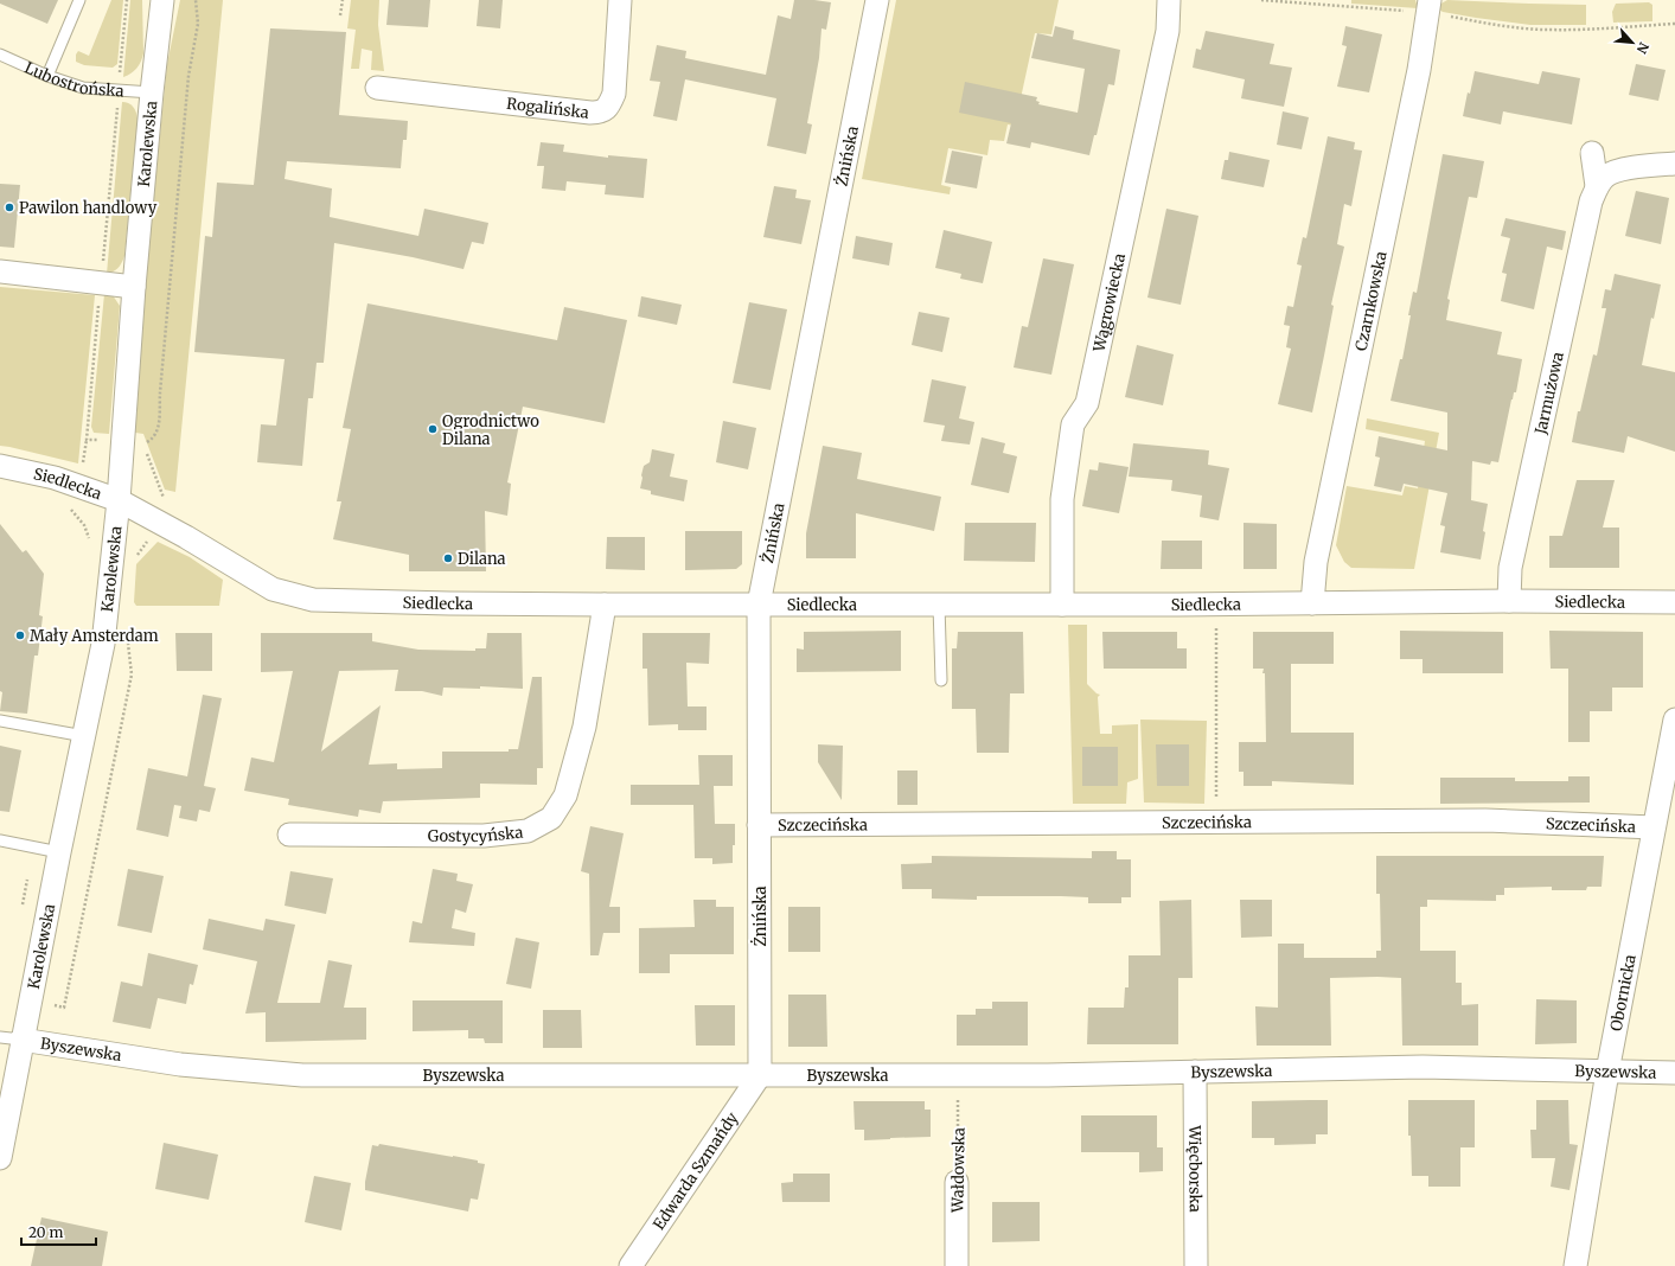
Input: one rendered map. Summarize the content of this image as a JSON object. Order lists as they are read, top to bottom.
{
  "streets": {
    "street": [
      "Rogalińska",
      "Karolewska",
      "Żnińska",
      "Czarnkowska",
      "Wągrowiecka",
      "Jarmużowa",
      "Siedlecka",
      "Szczecińska",
      "Gostycyńska",
      "Obornicka",
      "Byszewska",
      "Więcborska",
      "Edwarda Szmańdy",
      "Wałdowska"
    ],
    "lane": ["Lubostrońska"]
  },
  "crossings": [
    ["Lubostrońska", "Karolewska"],
    ["Karolewska", "Siedlecka"],
    ["Karolewska", "Byszewska"],
    ["Żnińska", "Siedlecka"],
    ["Żnińska", "Szczecińska"],
    ["Żnińska", "Byszewska"],
    ["Żnińska", "Edwarda Szmańdy"],
    ["Czarnkowska", "Siedlecka"],
    ["Wągrowiecka", "Siedlecka"],
    ["Jarmużowa", "Siedlecka"],
    ["Siedlecka", "Gostycyńska"],
    ["Szczecińska", "Obornicka"],
    ["Obornicka", "Byszewska"],
    ["Byszewska", "Więcborska"],
    ["Byszewska", "Edwarda Szmańdy"],
    ["Byszewska", "Wałdowska"]
  ],
  "places": [
    "Pawilon handlowy",
    "Ogrodnictwo Dilana",
    "Dilana",
    "Mały Amsterdam"
  ],
  "scale_bar": "20 m",
  "north": "bottom right"
}
